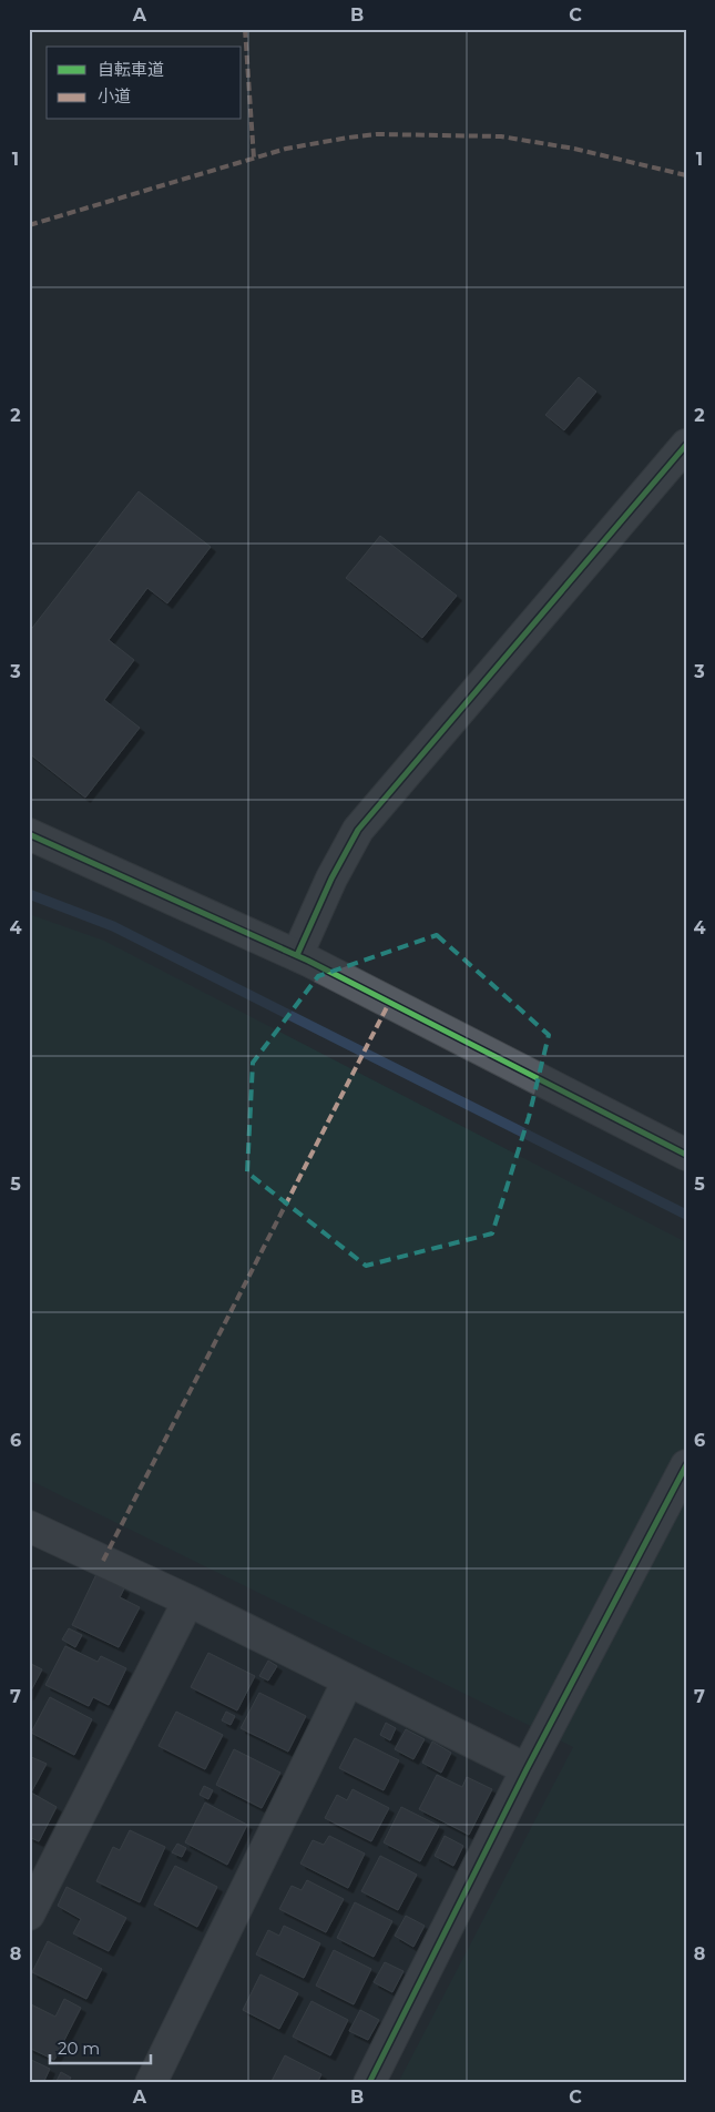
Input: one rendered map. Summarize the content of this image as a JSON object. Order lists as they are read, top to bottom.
{
  "legend": ["自転車道", "小道"],
  "scale_bar": "20 m",
  "grid": {
    "columns": ["A", "B", "C"],
    "rows": [
      "1",
      "2",
      "3",
      "4",
      "5",
      "6",
      "7",
      "8"
    ]
  }
}
